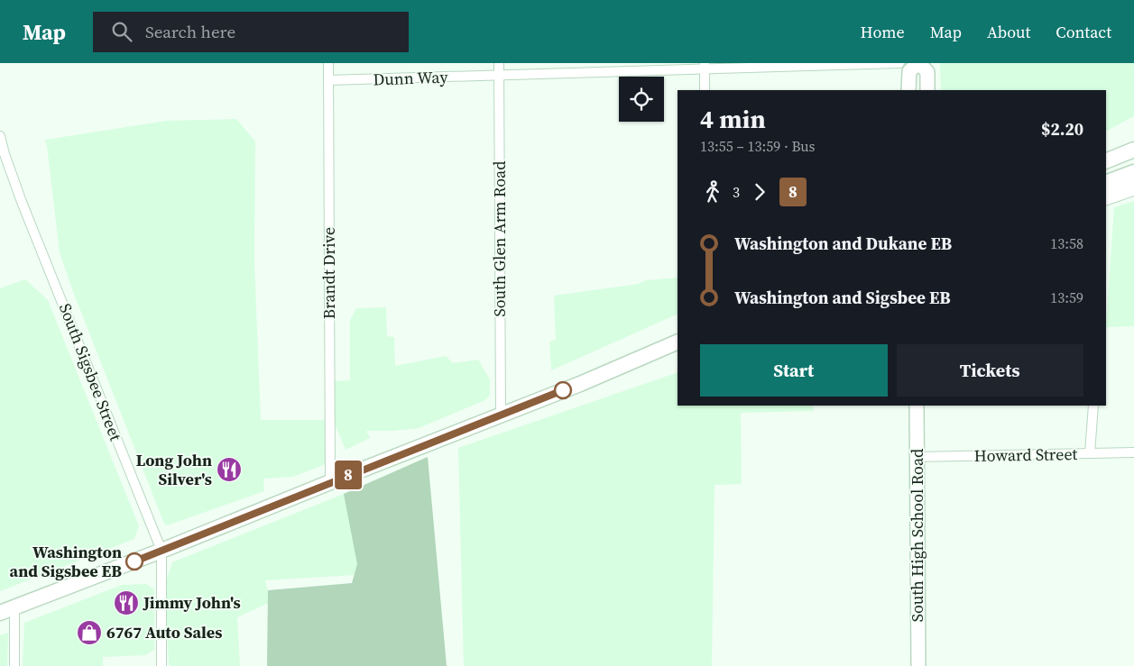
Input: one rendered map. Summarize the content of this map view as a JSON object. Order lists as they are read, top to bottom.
{
  "streets": {
    "street": [
      "Dunn Way",
      "South Glen Arm Road",
      "Brandt Drive",
      "South Sigsbee Street",
      "Howard Street",
      "South High School Road"
    ]
  },
  "crossings": [
    ["Dunn Way", "South Glen Arm Road"],
    ["Dunn Way", "Brandt Drive"],
    ["Howard Street", "South High School Road"]
  ],
  "places": {
    "restaurant": ["Long John Silver's", "Jimmy John's"],
    "other": ["Washington and Sigsbee EB"],
    "shop": ["6767 Auto Sales"]
  },
  "lines": ["bus line 8"],
  "page": {
    "header": "Map",
    "search": "Search here",
    "nav": [
      "Home",
      "Map",
      "About",
      "Contact"
    ],
    "on_map": "8",
    "heading": ["4 min", "13:55 – 13:59 · Bus", "$2.20"],
    "legs": ["3", "8"],
    "list": [
      {
        "name": "Washington and Dukane EB",
        "value": "13:58"
      },
      {
        "name": "Washington and Sigsbee EB",
        "value": "13:59"
      }
    ],
    "buttons": ["Start", "Tickets"]
  }
}
